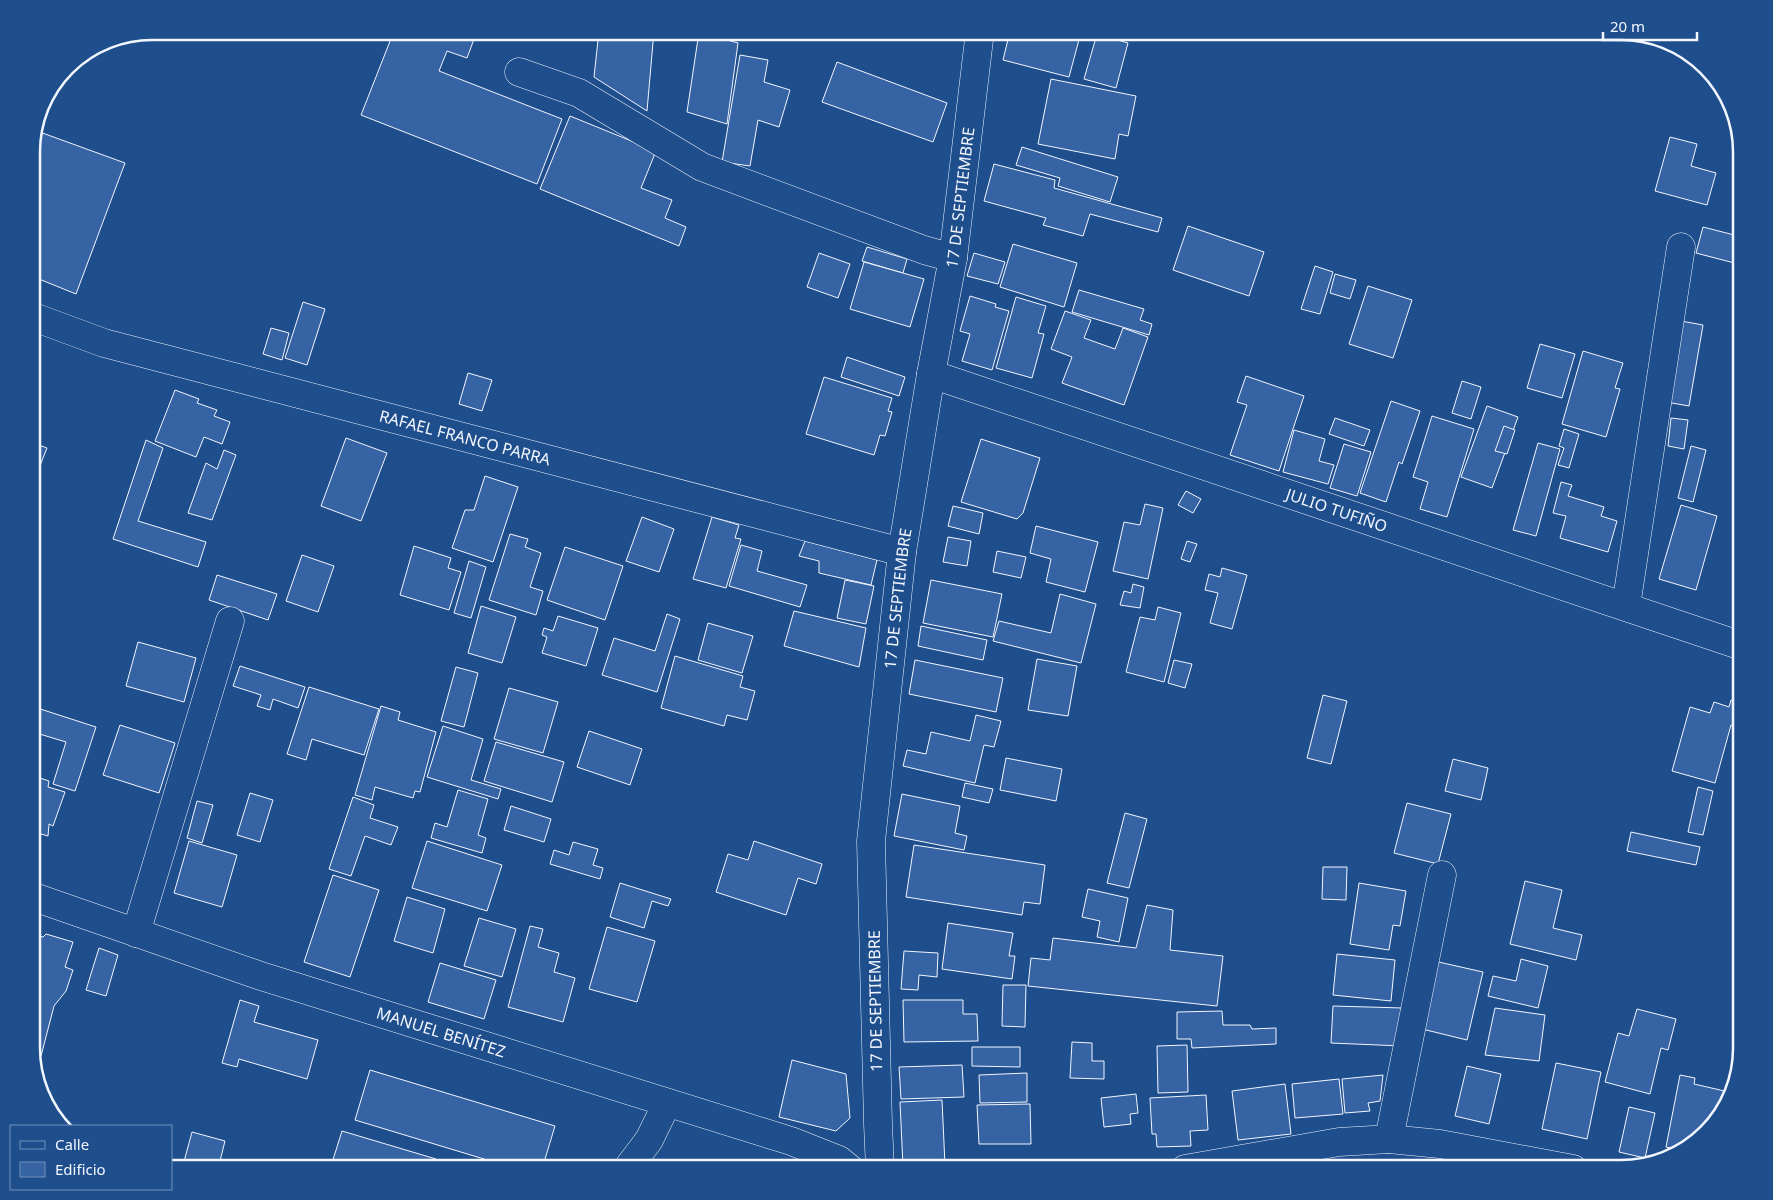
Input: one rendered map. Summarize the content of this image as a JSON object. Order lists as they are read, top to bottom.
{
  "streets": {
    "street": [
      "17 DE SEPTIEMBRE",
      "RAFAEL FRANCO PARRA",
      "JULIO TUFIÑO",
      "MANUEL BENÍTEZ"
    ]
  },
  "crossings": [
    ["17 DE SEPTIEMBRE", "RAFAEL FRANCO PARRA"],
    ["17 DE SEPTIEMBRE", "JULIO TUFIÑO"]
  ],
  "legend": ["Calle", "Edificio"],
  "scale_bar": "20 m"
}
